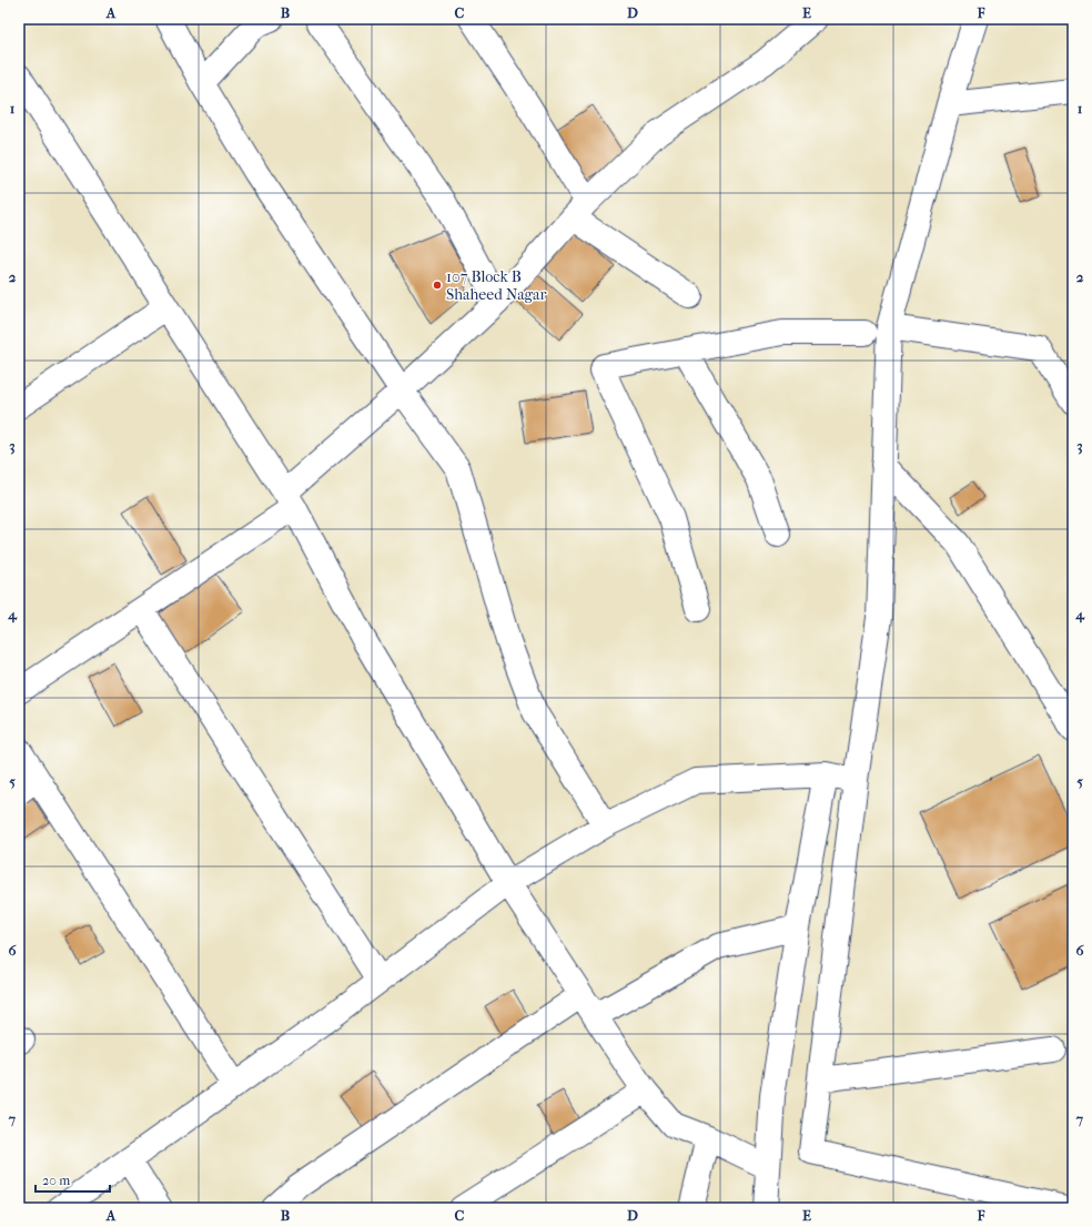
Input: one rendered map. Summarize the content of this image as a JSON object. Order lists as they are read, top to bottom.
{
  "places": ["107 Block B Shaheed Nagar"],
  "scale_bar": "20 m",
  "grid": {
    "columns": [
      "A",
      "B",
      "C",
      "D",
      "E",
      "F"
    ],
    "rows": [
      "1",
      "2",
      "3",
      "4",
      "5",
      "6",
      "7"
    ]
  }
}
